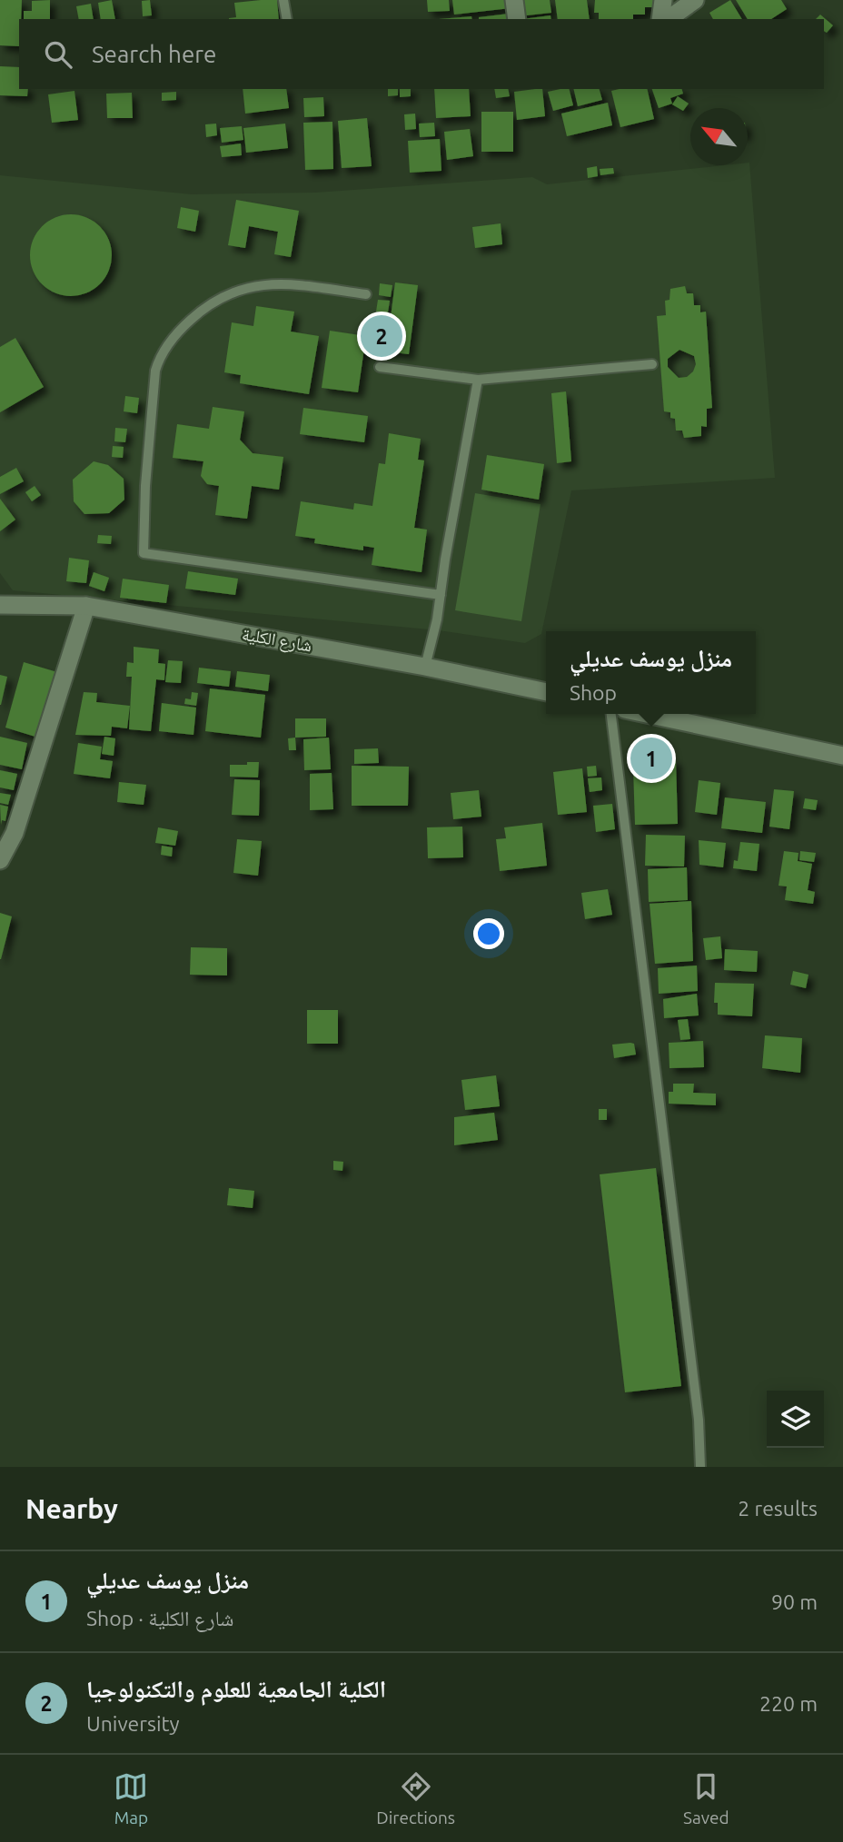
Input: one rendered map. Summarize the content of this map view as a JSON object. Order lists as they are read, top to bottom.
{
  "streets": {
    "street": ["شارع الكلية"]
  },
  "north": "top left",
  "page": {
    "search": "Search here",
    "pins": ["2", "1"],
    "popup": ["منزل يوسف عديلي", "Shop"],
    "heading": ["Nearby", "2 results"],
    "list": [
      {
        "mark": "1",
        "name": "منزل يوسف عديلي",
        "note": "Shop · شارع الكلية",
        "value": "90 m"
      },
      {
        "mark": "2",
        "name": "الكلية الجامعية للعلوم والتكنولوجيا",
        "note": "University",
        "value": "220 m"
      }
    ],
    "nav": ["Map", "Directions", "Saved"]
  }
}
